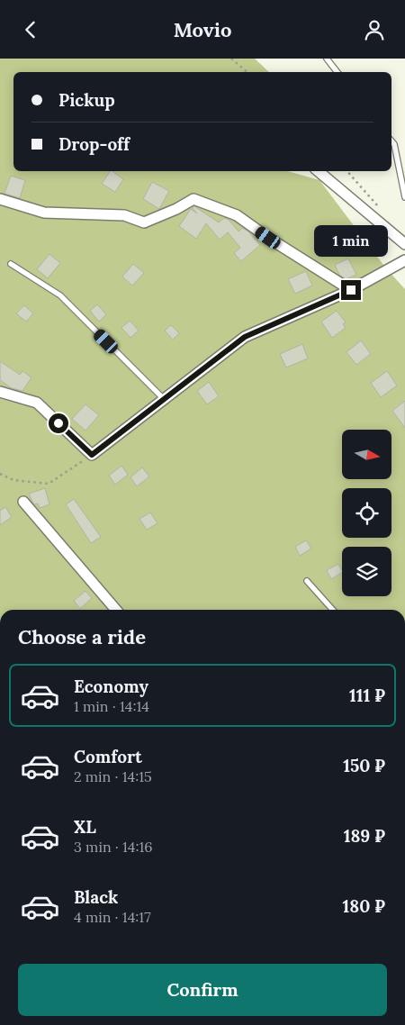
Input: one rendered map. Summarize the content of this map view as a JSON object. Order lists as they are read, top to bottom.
{
  "north": "right",
  "page": {
    "header": "Movio",
    "banner": ["Pickup", "Drop-off"],
    "bubble": "1 min",
    "heading": "Choose a ride",
    "list": [
      {
        "name": "Economy",
        "note": "1 min · 14:14",
        "value": "111 ₽"
      },
      {
        "name": "Comfort",
        "note": "2 min · 14:15",
        "value": "150 ₽"
      },
      {
        "name": "XL",
        "note": "3 min · 14:16",
        "value": "189 ₽"
      },
      {
        "name": "Black",
        "note": "4 min · 14:17",
        "value": "180 ₽"
      }
    ],
    "buttons": "Confirm"
  }
}
